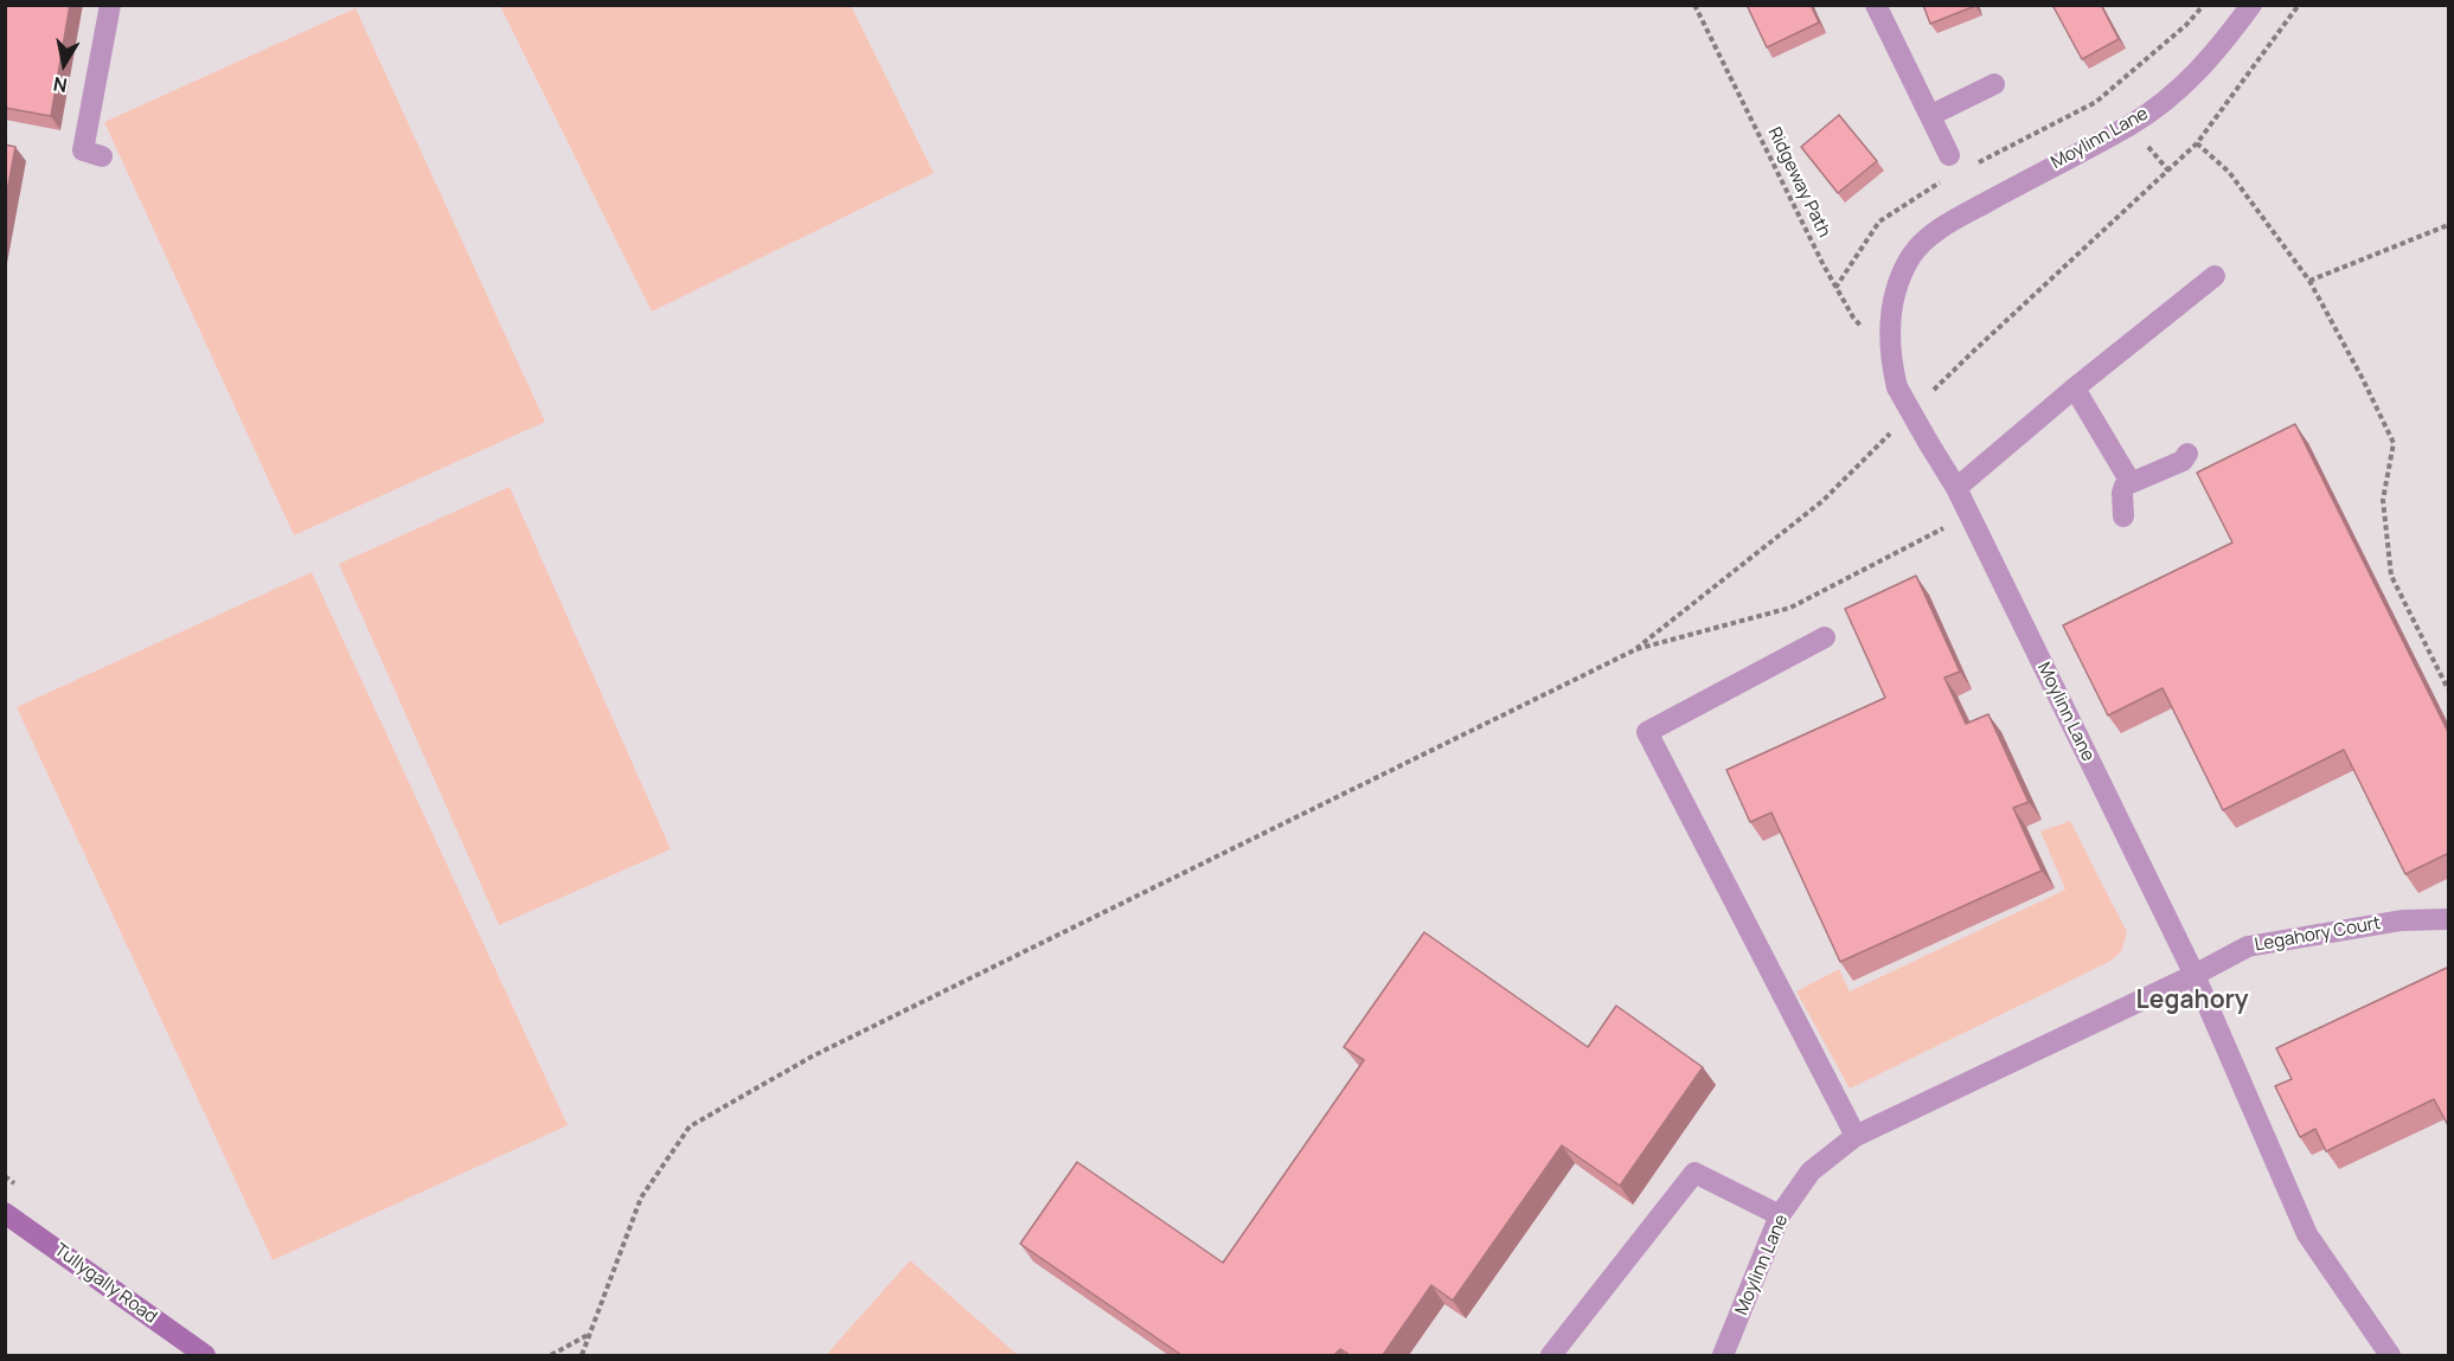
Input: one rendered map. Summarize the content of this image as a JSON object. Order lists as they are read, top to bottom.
{
  "streets": {
    "street": ["Moylinn Lane", "Legahory Court", "Tullygally Road"],
    "path": ["Ridgeway Path"]
  },
  "crossings": [
    ["Moylinn Lane", "Ridgeway Path"],
    ["Moylinn Lane", "Legahory Court"]
  ],
  "districts": ["Legahory"],
  "north": "bottom"
}
